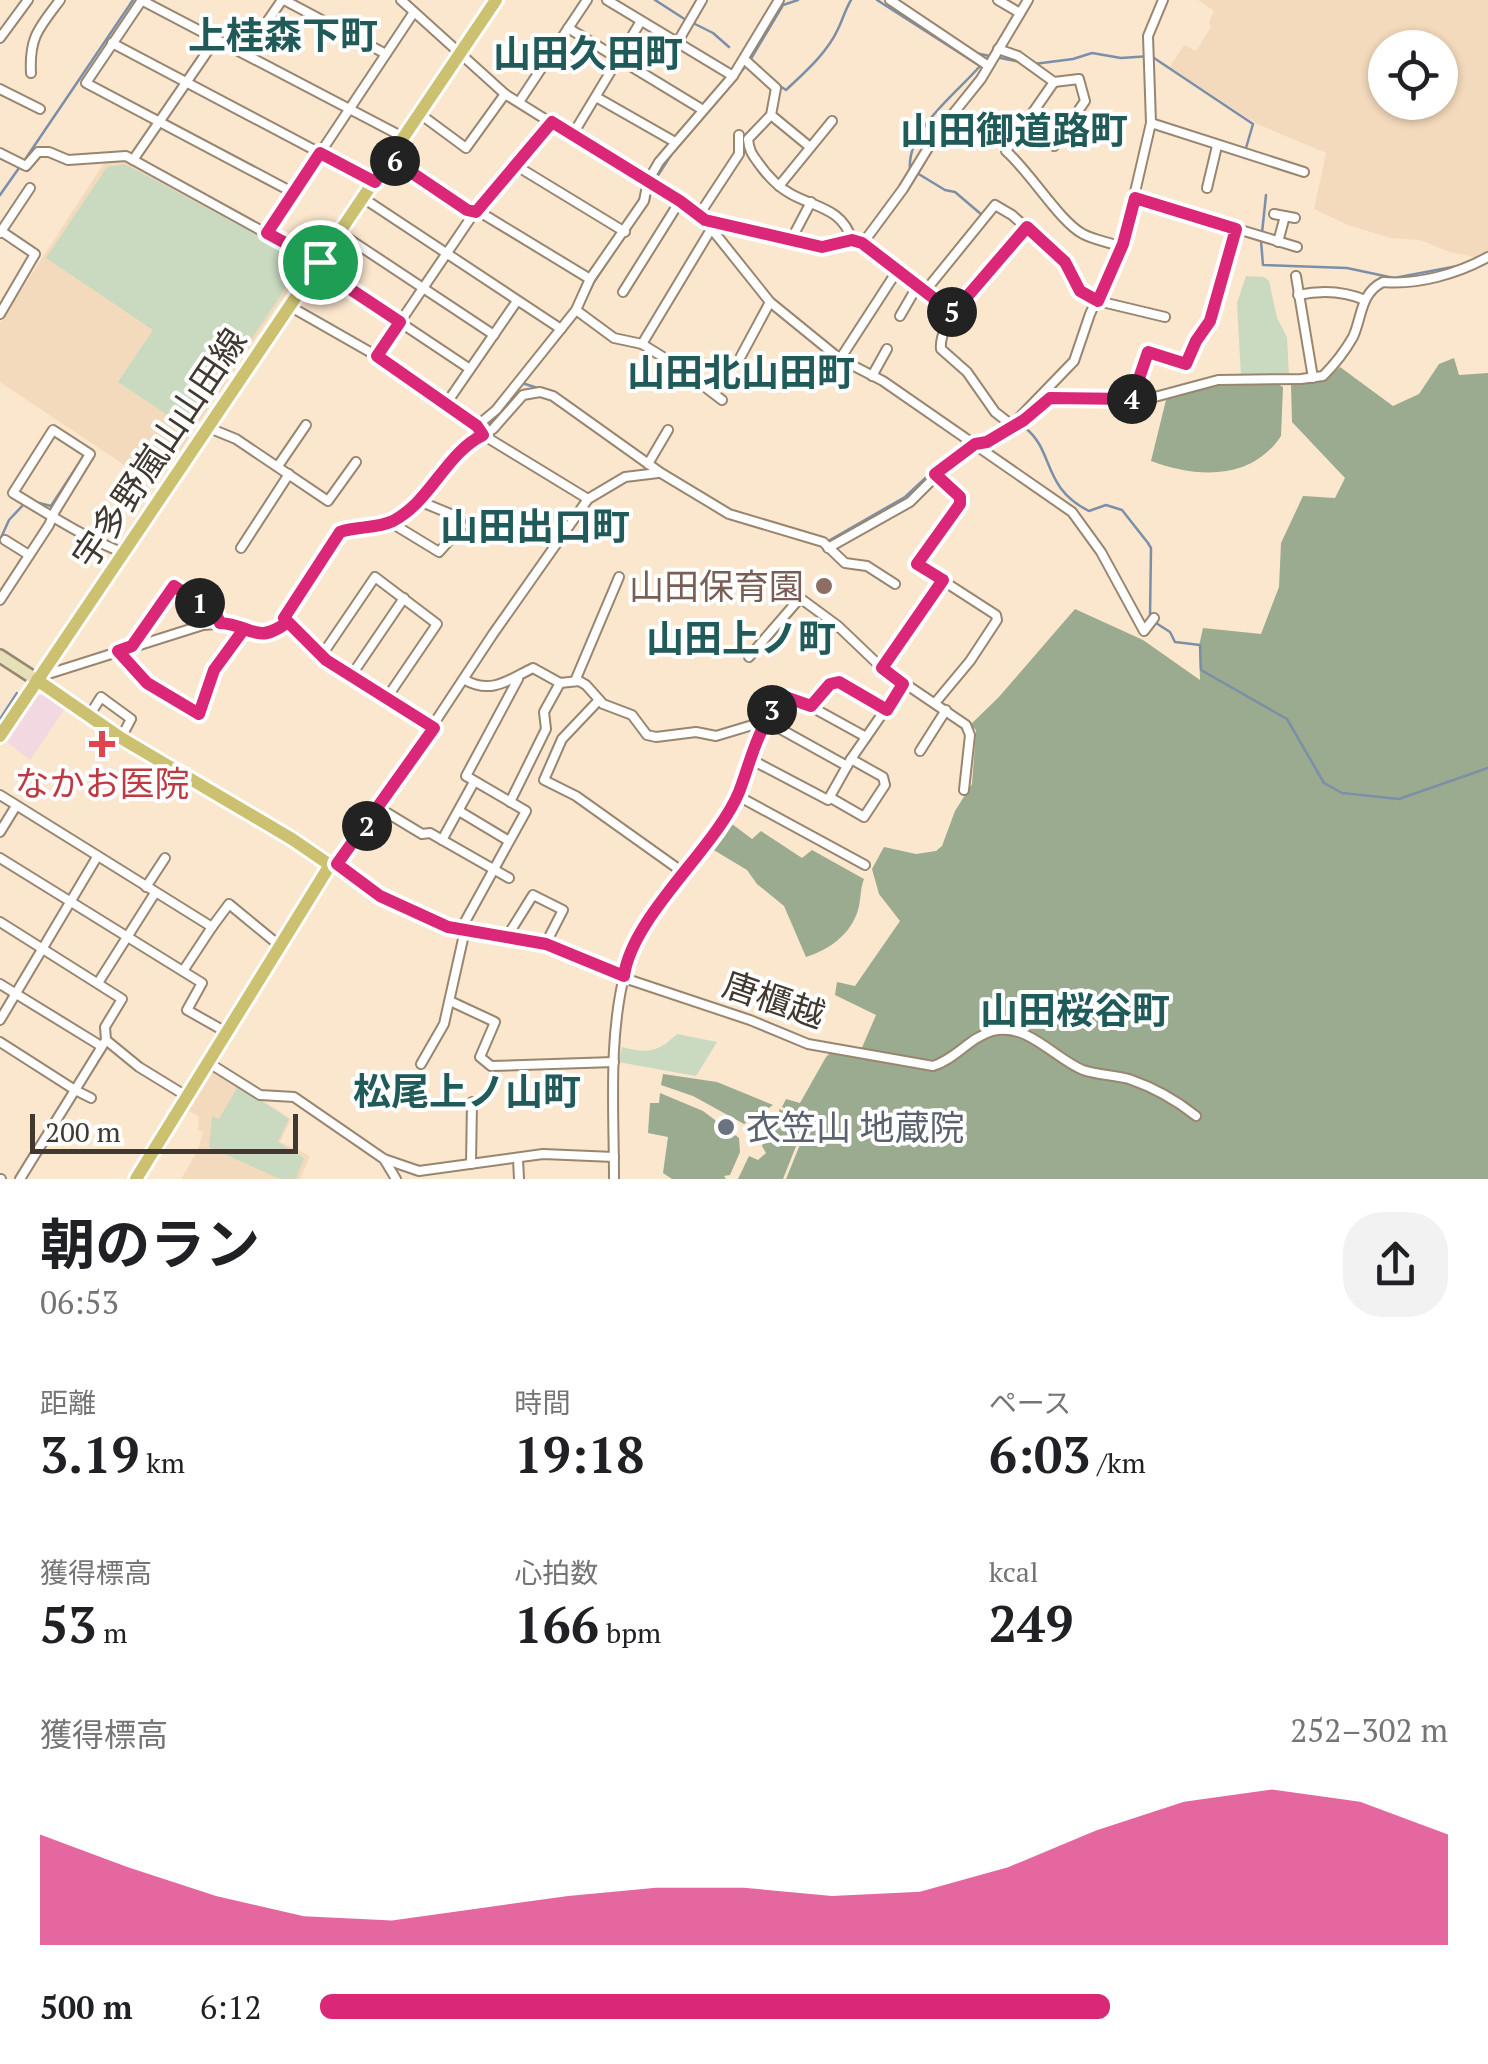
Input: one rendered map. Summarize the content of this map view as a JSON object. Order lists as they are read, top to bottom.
{
  "streets": {
    "main road": ["宇多野嵐山山田線"],
    "street": ["唐櫃越"]
  },
  "districts": [
    "上桂森下町",
    "山田久田町",
    "山田御道路町",
    "山田北山田町",
    "山田出口町",
    "山田上ノ町",
    "山田桜谷町",
    "松尾上ノ山町"
  ],
  "places": {
    "other": ["山田保育園", "衣笠山 地蔵院"],
    "health": ["なかお医院"]
  },
  "scale_bar": "200 m",
  "page": {
    "pins": [
      "6",
      "5",
      "4",
      "1",
      "3",
      "2"
    ],
    "scale": "200 m",
    "heading": ["朝のラン", "06:53"],
    "stats": [
      ["距離", "3.19 km"],
      ["時間", "19:18"],
      ["ペース", "6:03 /km"],
      ["獲得標高", "53 m"],
      ["心拍数", "166 bpm"],
      ["kcal", "249"]
    ],
    "chart": ["獲得標高", "252–302 m"],
    "list": [
      {
        "name": "500 m",
        "note": "6:12"
      }
    ]
  }
}
